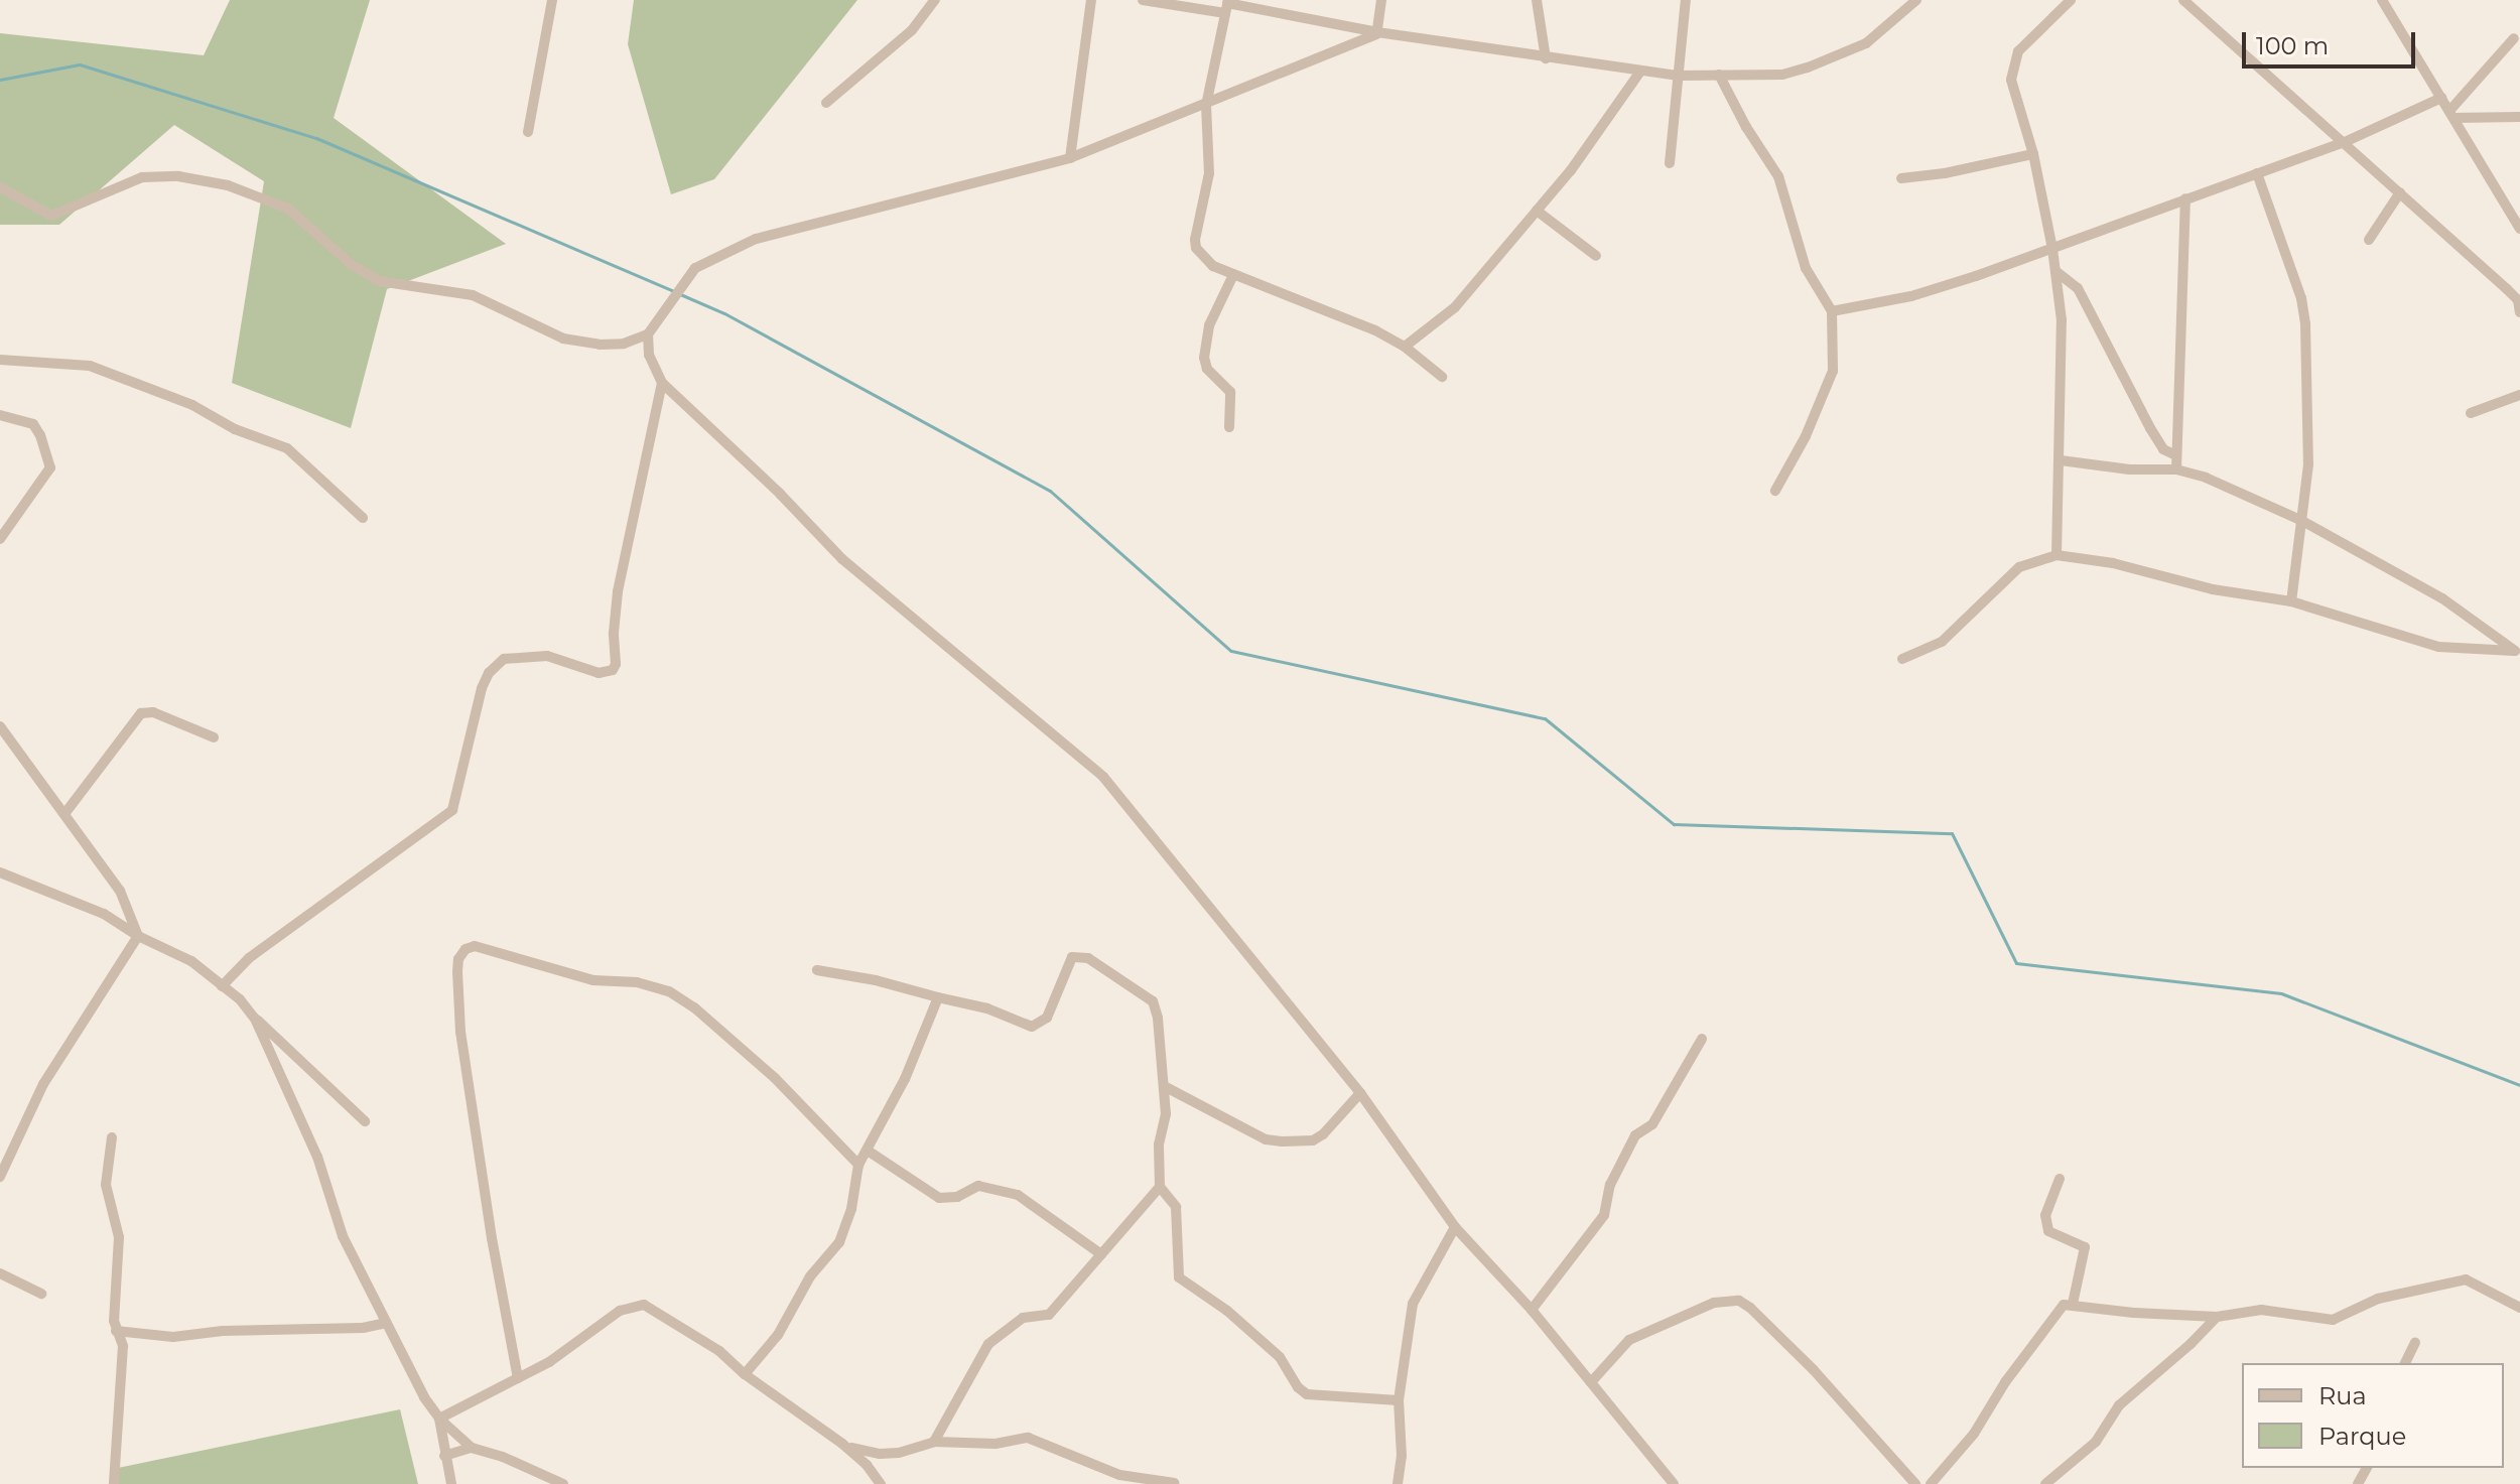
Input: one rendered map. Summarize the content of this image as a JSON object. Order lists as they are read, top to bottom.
{
  "legend": ["Rua", "Parque"],
  "scale_bar": "100 m"
}
